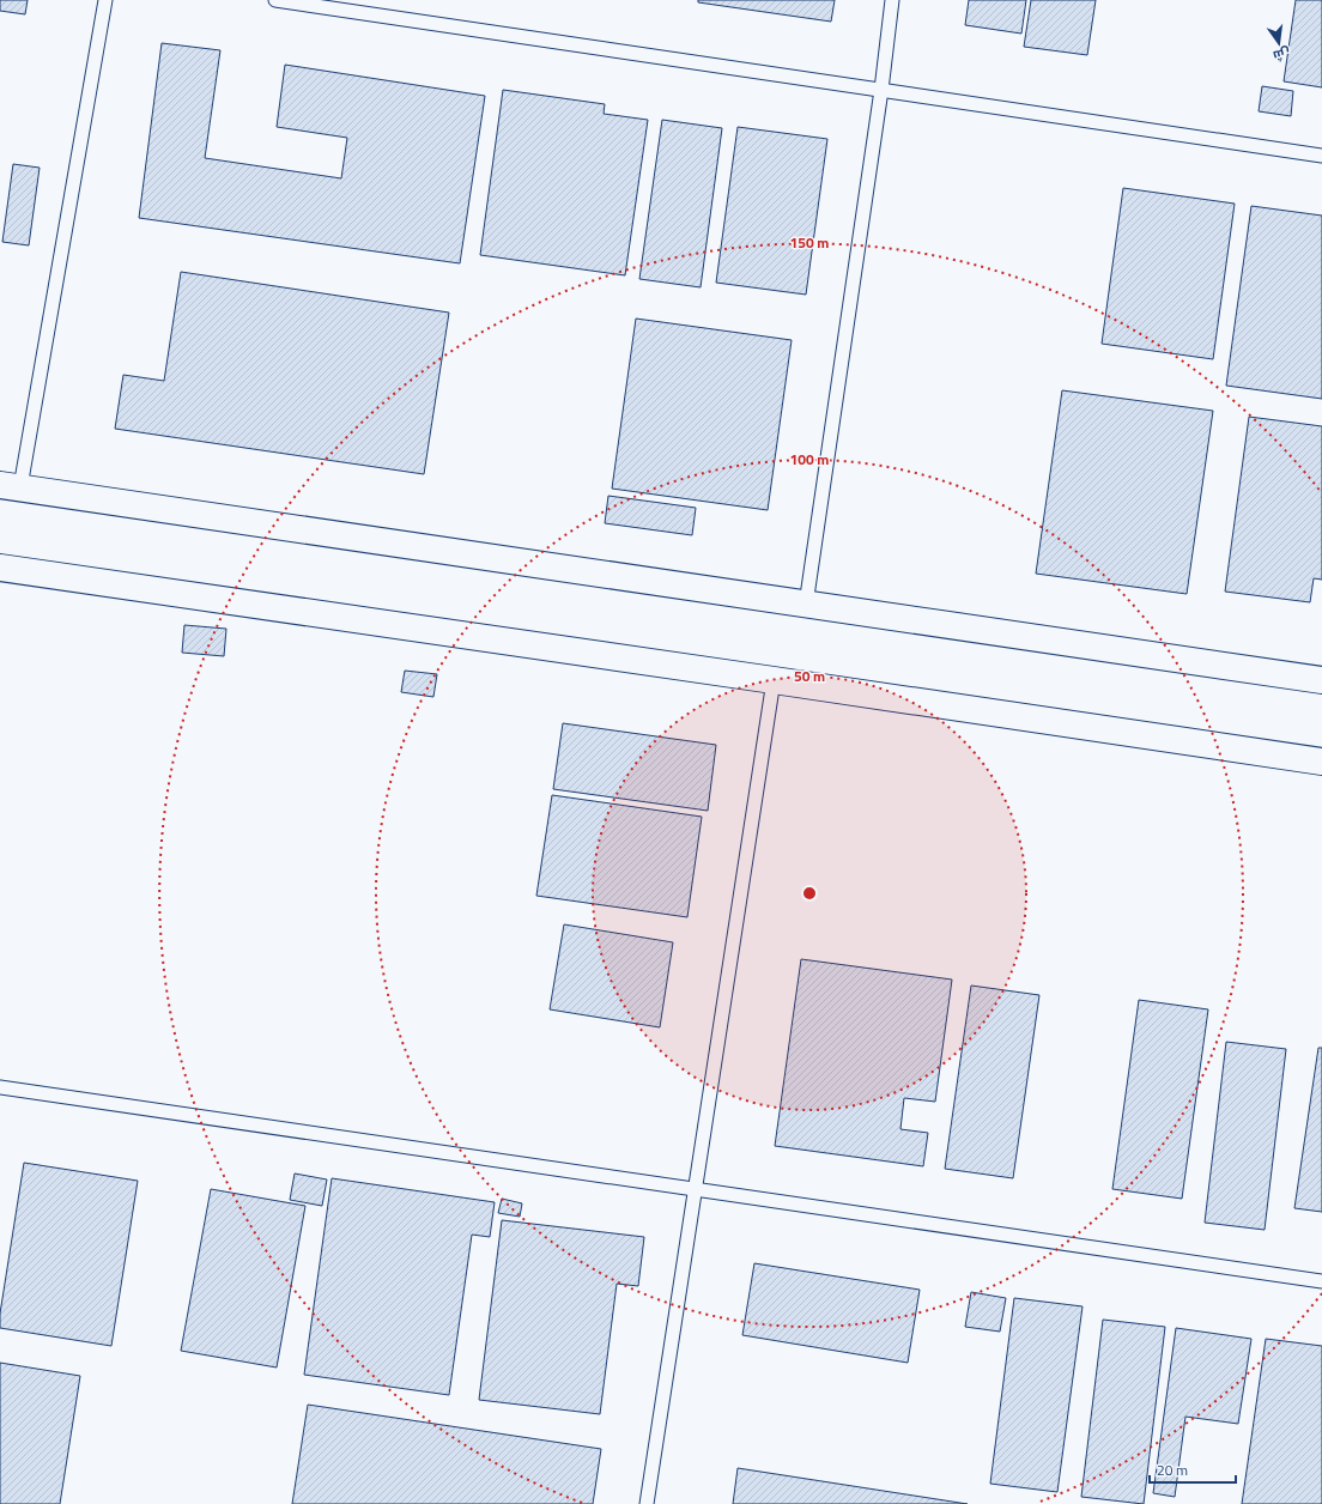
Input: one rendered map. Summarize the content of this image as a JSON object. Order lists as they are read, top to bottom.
{
  "scale_bar": "20 m",
  "north": "bottom",
  "rings": ["150 m", "100 m", "50 m"]
}
